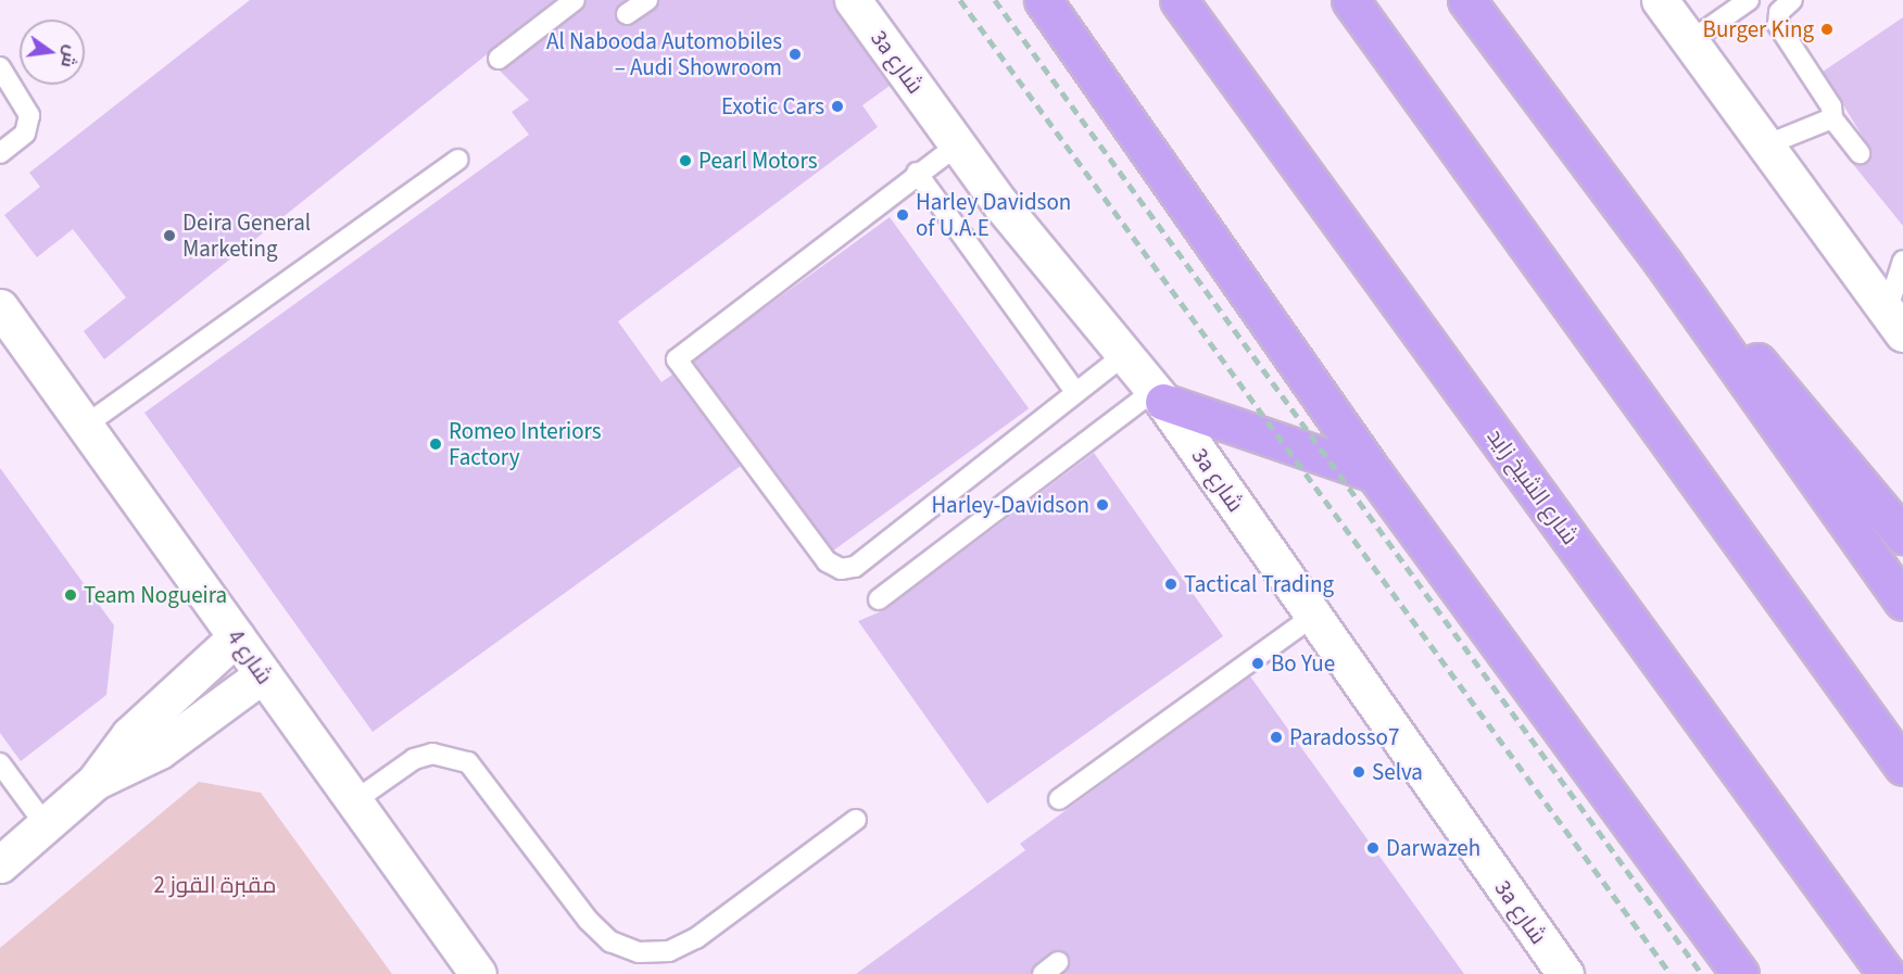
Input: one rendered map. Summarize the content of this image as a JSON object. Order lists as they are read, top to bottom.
{
  "streets": {
    "highway": ["شارع الشيخ زايد"],
    "street": ["3a شارع", "شارع 4"]
  },
  "parks": ["مقبرة القوز 2"],
  "places": [
    "Burger King",
    "Al Nabooda Automobiles – Audi Showroom",
    "Exotic Cars",
    "Pearl Motors",
    "Harley Davidson of U.A.E",
    "Deira General Marketing",
    "Romeo Interiors Factory",
    "Harley-Davidson",
    "Tactical Trading",
    "Team Nogueira",
    "Bo Yue",
    "Paradosso7",
    "Selva",
    "Darwazeh"
  ],
  "north": "right"
}
